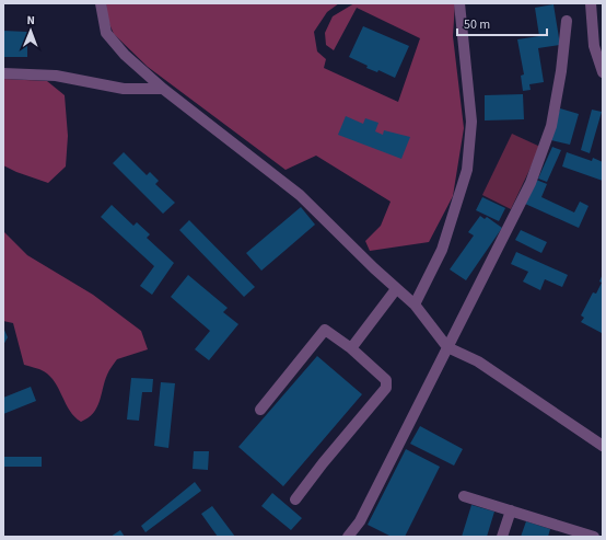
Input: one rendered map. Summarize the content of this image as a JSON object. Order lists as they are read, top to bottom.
{
  "scale_bar": "50 m",
  "north": "top"
}
